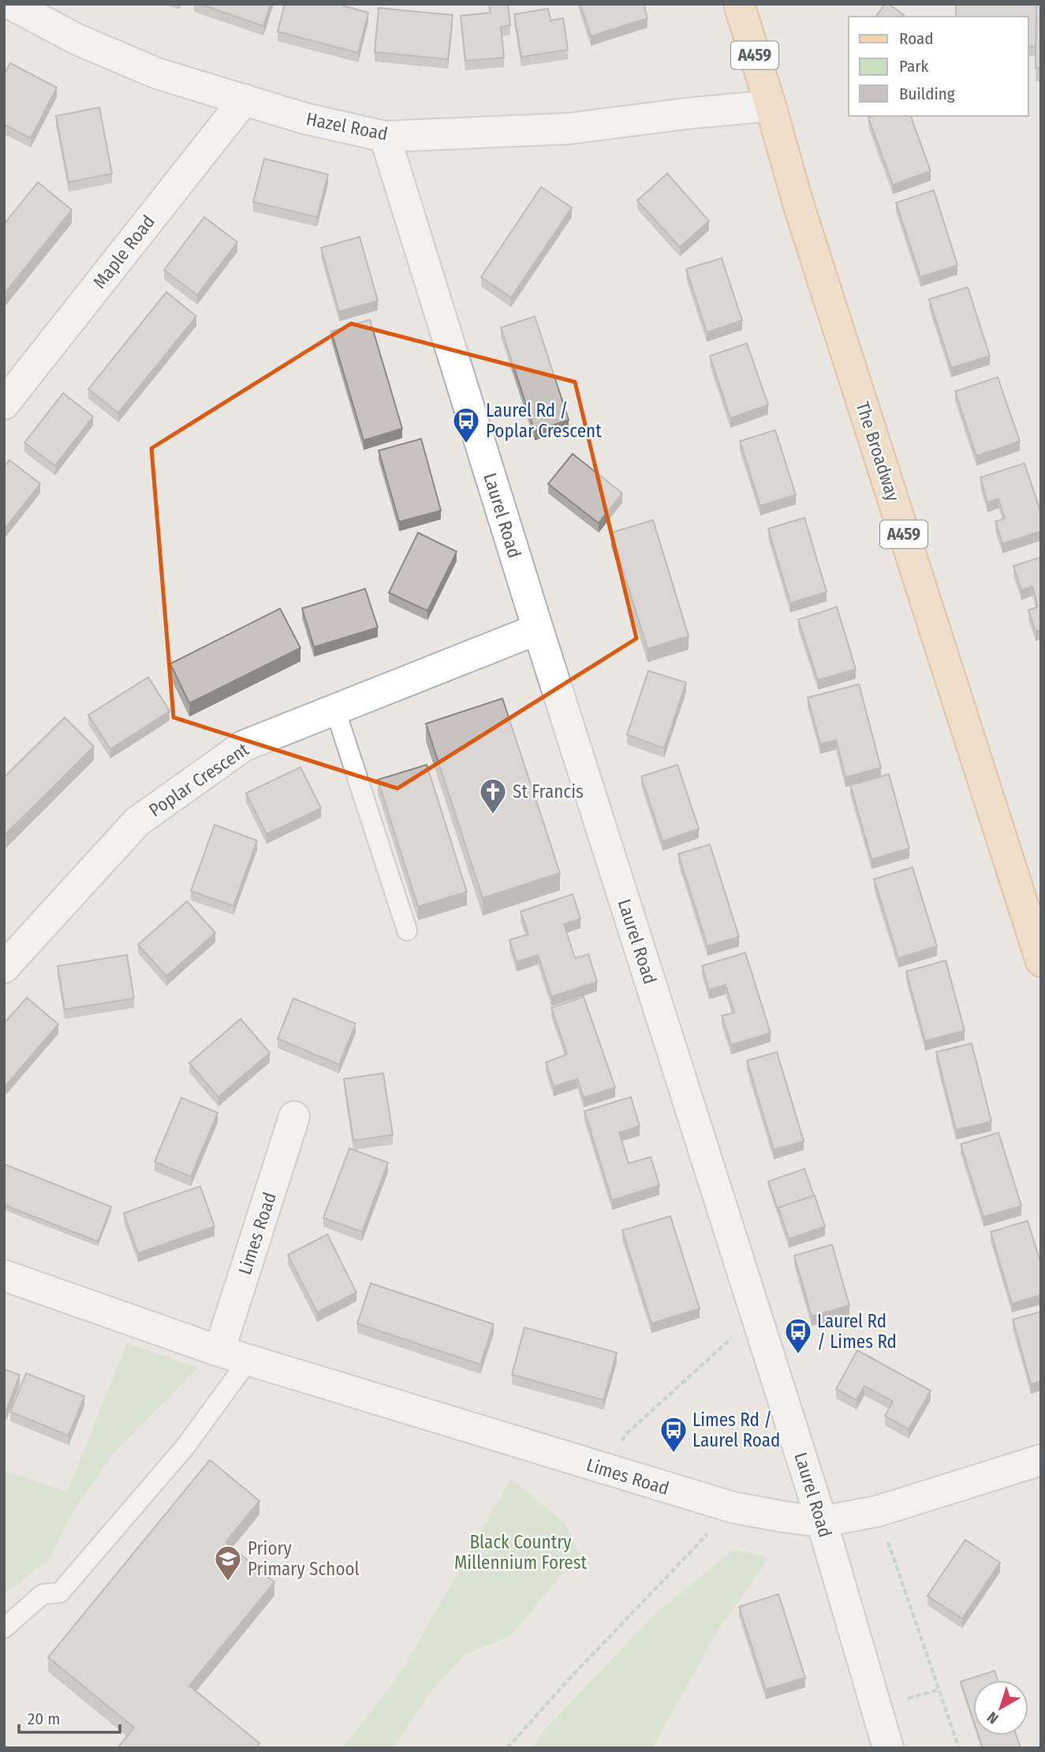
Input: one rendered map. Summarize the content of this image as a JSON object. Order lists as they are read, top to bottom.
{
  "streets": {
    "main road": ["A459", "The Broadway"],
    "street": [
      "Hazel Road",
      "Maple Road",
      "Laurel Road",
      "Poplar Crescent",
      "Limes Road"
    ]
  },
  "crossings": [
    ["Hazel Road", "Maple Road"],
    ["Hazel Road", "The Broadway"],
    ["Hazel Road", "Laurel Road"],
    ["Laurel Road", "Poplar Crescent"],
    ["Laurel Road", "Limes Road"]
  ],
  "parks": ["Black Country Millennium Forest"],
  "places": {
    "bus stop": ["Laurel Rd / Poplar Crescent", "Laurel Rd / Limes Rd", "Limes Rd / Laurel Road"],
    "church": ["St Francis"],
    "school or university": ["Priory Primary School"]
  },
  "legend": ["Road", "Park", "Building"],
  "scale_bar": "20 m",
  "north": "bottom left"
}
